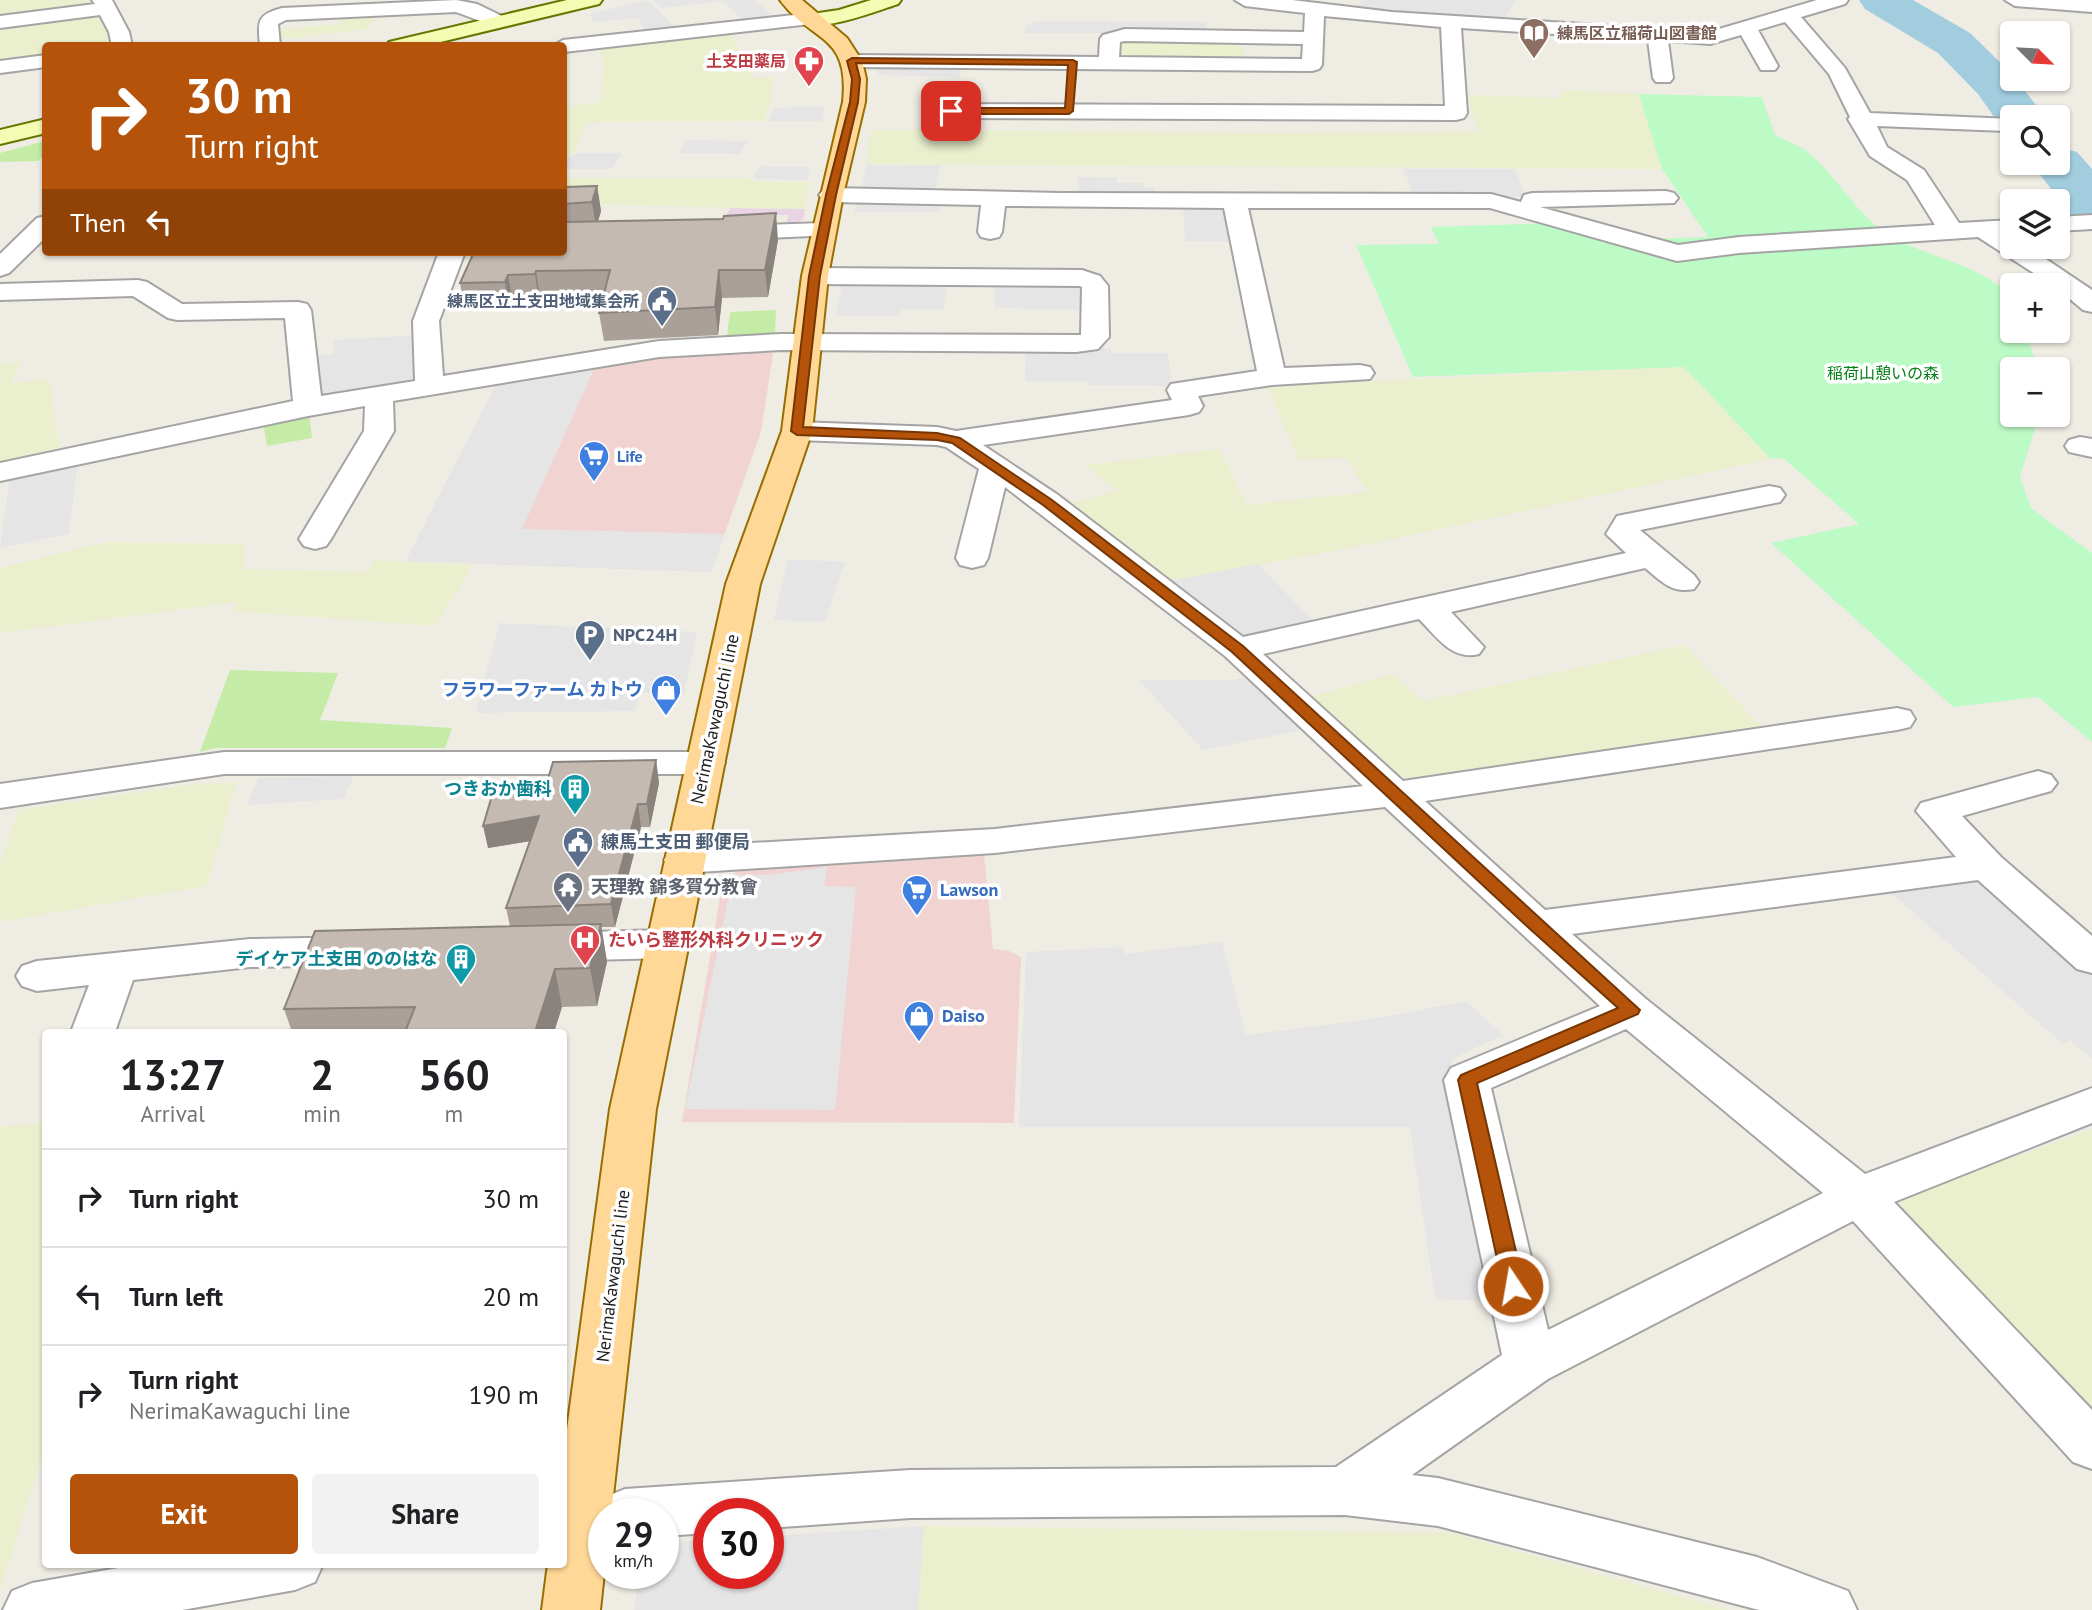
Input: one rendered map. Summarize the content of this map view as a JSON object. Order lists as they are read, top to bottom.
{
  "streets": {
    "main road": ["NerimaKawaguchi line"]
  },
  "parks": ["稲荷山憩いの森"],
  "places": {
    "library": ["練馬区立稲荷山図書館"],
    "pharmacy": ["土支田薬局"],
    "public building": ["練馬区立土支田地域集会所", "練馬土支田 郵便局"],
    "supermarket": ["Life", "Lawson"],
    "parking": ["NPC24H"],
    "shop": ["フラワーファーム カトウ", "Daiso"],
    "building": ["つきおか歯科", "デイケア土支田 ののはな"],
    "temple": ["天理教 錦多賀分教會"],
    "hospital": ["たいら整形外科クリニック"]
  },
  "north": "bottom right",
  "page": {
    "map_buttons": ["+", "−"],
    "turn": ["30 m", "Turn right"],
    "then": "Then",
    "eta": [
      "13:27",
      "Arrival",
      "2",
      "min",
      "560",
      "m"
    ],
    "list": [
      {
        "name": "Turn right",
        "value": "30 m"
      },
      {
        "name": "Turn left",
        "value": "20 m"
      },
      {
        "name": "Turn right",
        "note": "NerimaKawaguchi line",
        "value": "190 m"
      }
    ],
    "buttons": ["Exit", "Share"],
    "speed": "29 km/h",
    "limit": "30"
  }
}
